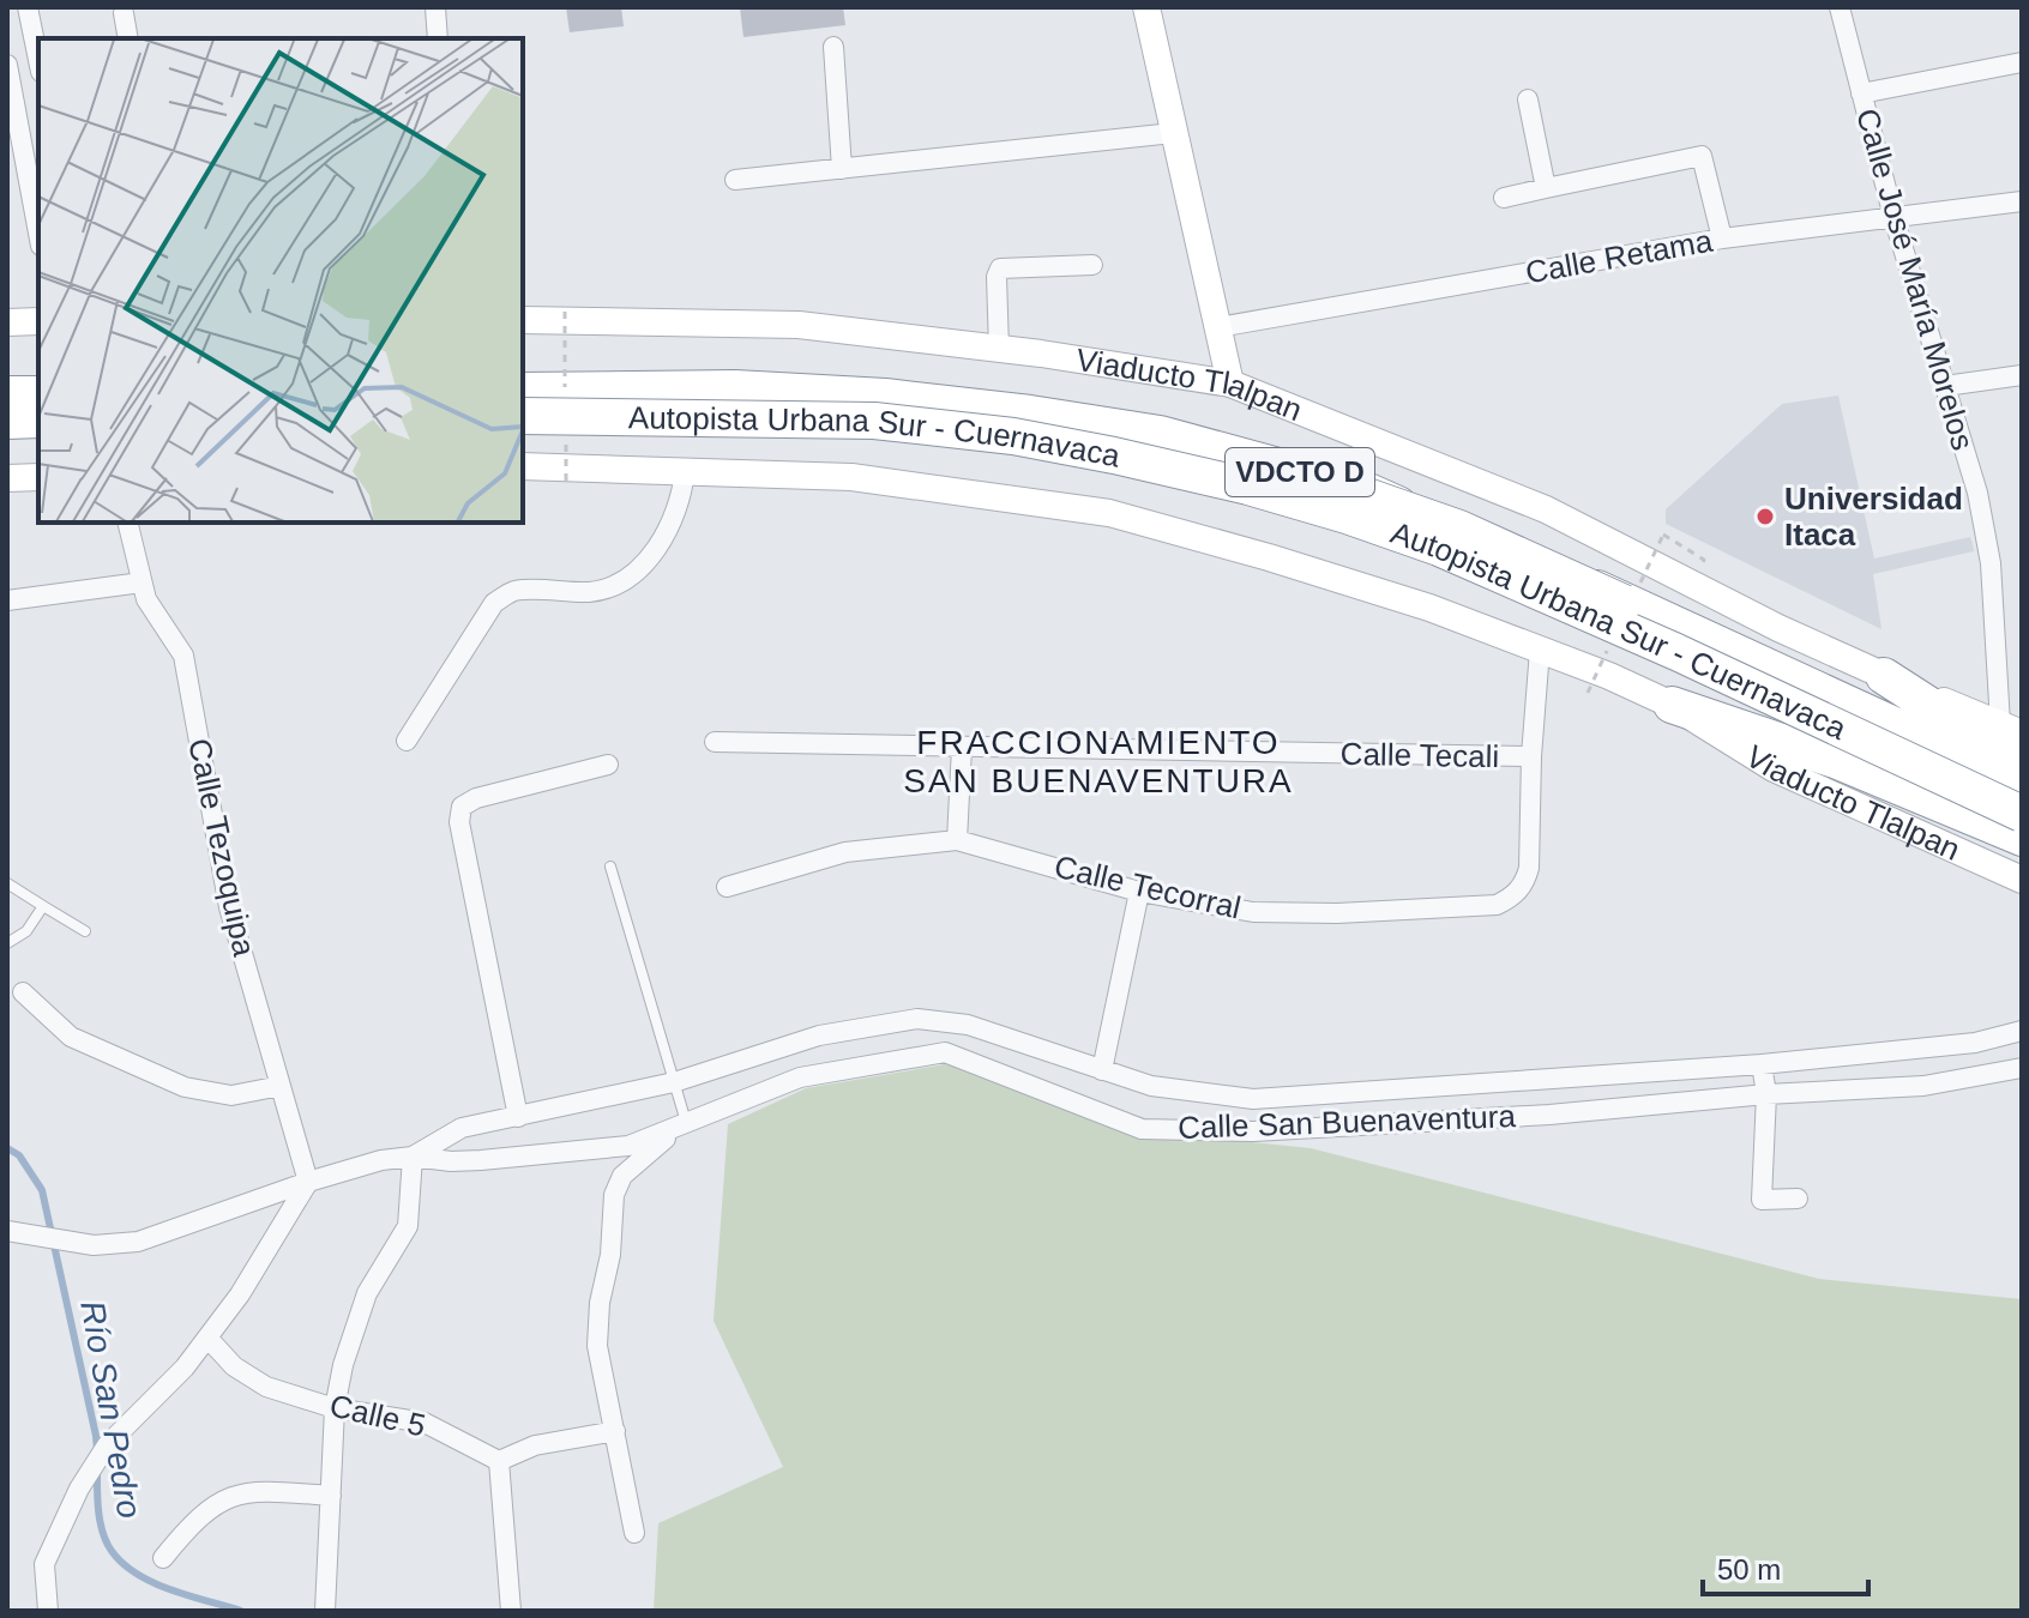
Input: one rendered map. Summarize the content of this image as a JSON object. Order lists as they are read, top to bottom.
{
  "streets": {
    "highway": ["Viaducto Tlalpan", "Autopista Urbana Sur - Cuernavaca", "VDCTO D"],
    "street": [
      "Calle Retama",
      "Calle José María Morelos",
      "Calle Tecali",
      "Calle Tezoquipa",
      "Calle Tecorral",
      "Calle San Buenaventura",
      "Calle 5"
    ]
  },
  "crossings": [
    ["Calle Retama", "Calle José María Morelos"],
    ["Calle José María Morelos", "Viaducto Tlalpan"],
    ["Viaducto Tlalpan", "Autopista Urbana Sur - Cuernavaca"],
    ["Calle Tecali", "Calle Tecorral"],
    ["Calle Tezoquipa", "Calle San Buenaventura"]
  ],
  "districts": ["FRACCIONAMIENTO SAN BUENAVENTURA"],
  "water": ["Río San Pedro"],
  "places": ["Universidad Itaca"],
  "scale_bar": "50 m"
}
